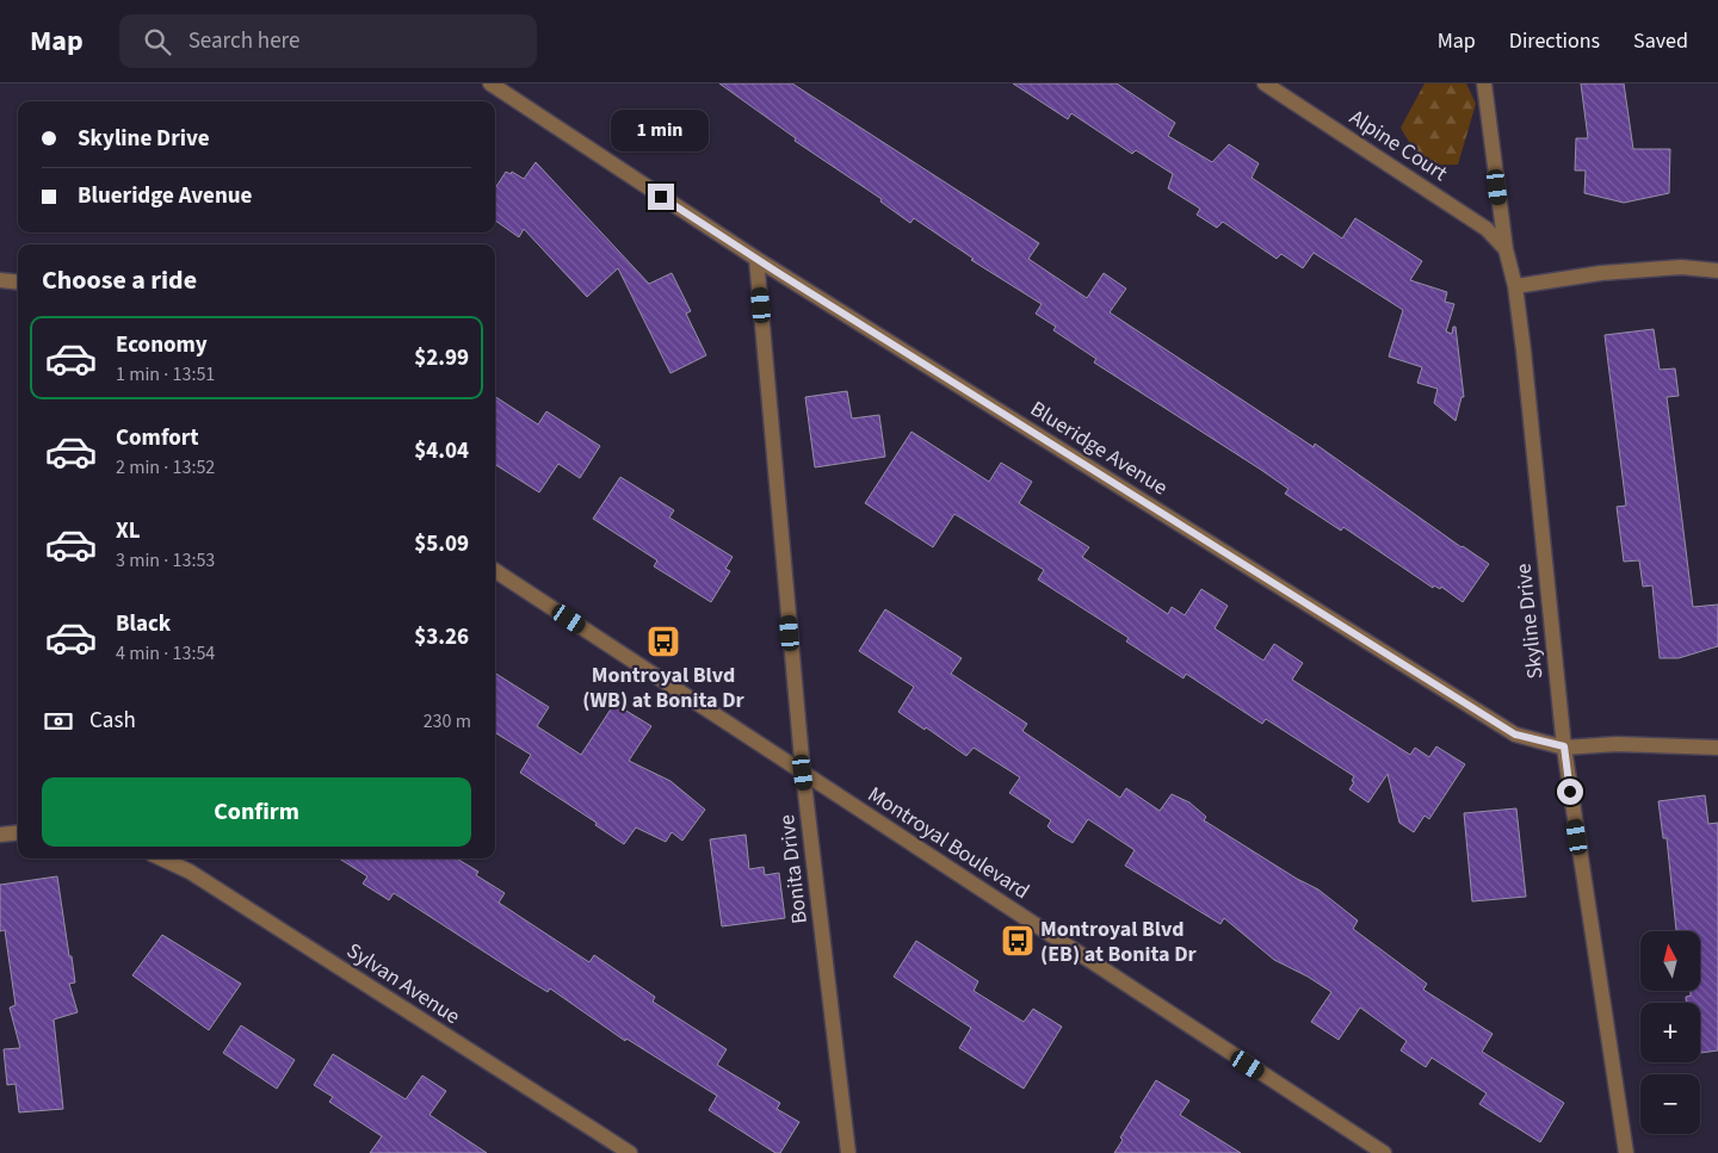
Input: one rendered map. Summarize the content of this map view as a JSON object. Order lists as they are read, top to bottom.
{
  "streets": {
    "street": [
      "Alpine Court",
      "Blueridge Avenue",
      "Skyline Drive",
      "Montroyal Boulevard",
      "Bonita Drive",
      "Sylvan Avenue"
    ]
  },
  "crossings": [
    ["Alpine Court", "Skyline Drive"],
    ["Blueridge Avenue", "Skyline Drive"],
    ["Blueridge Avenue", "Bonita Drive"],
    ["Montroyal Boulevard", "Bonita Drive"]
  ],
  "places": {
    "bus stop": ["Montroyal Blvd (WB) at Bonita Dr", "Montroyal Blvd (EB) at Bonita Dr"]
  },
  "north": "top",
  "page": {
    "header": "Map",
    "search": "Search here",
    "nav": ["Map", "Directions", "Saved"],
    "banner": ["Skyline Drive", "Blueridge Avenue"],
    "bubble": "1 min",
    "heading": "Choose a ride",
    "list": [
      {
        "name": "Economy",
        "note": "1 min · 13:51",
        "value": "$2.99"
      },
      {
        "name": "Comfort",
        "note": "2 min · 13:52",
        "value": "$4.04"
      },
      {
        "name": "XL",
        "note": "3 min · 13:53",
        "value": "$5.09"
      },
      {
        "name": "Black",
        "note": "4 min · 13:54",
        "value": "$3.26"
      }
    ],
    "pay": ["Cash", "230 m"],
    "buttons": "Confirm",
    "map_buttons": ["+", "−"]
  }
}
